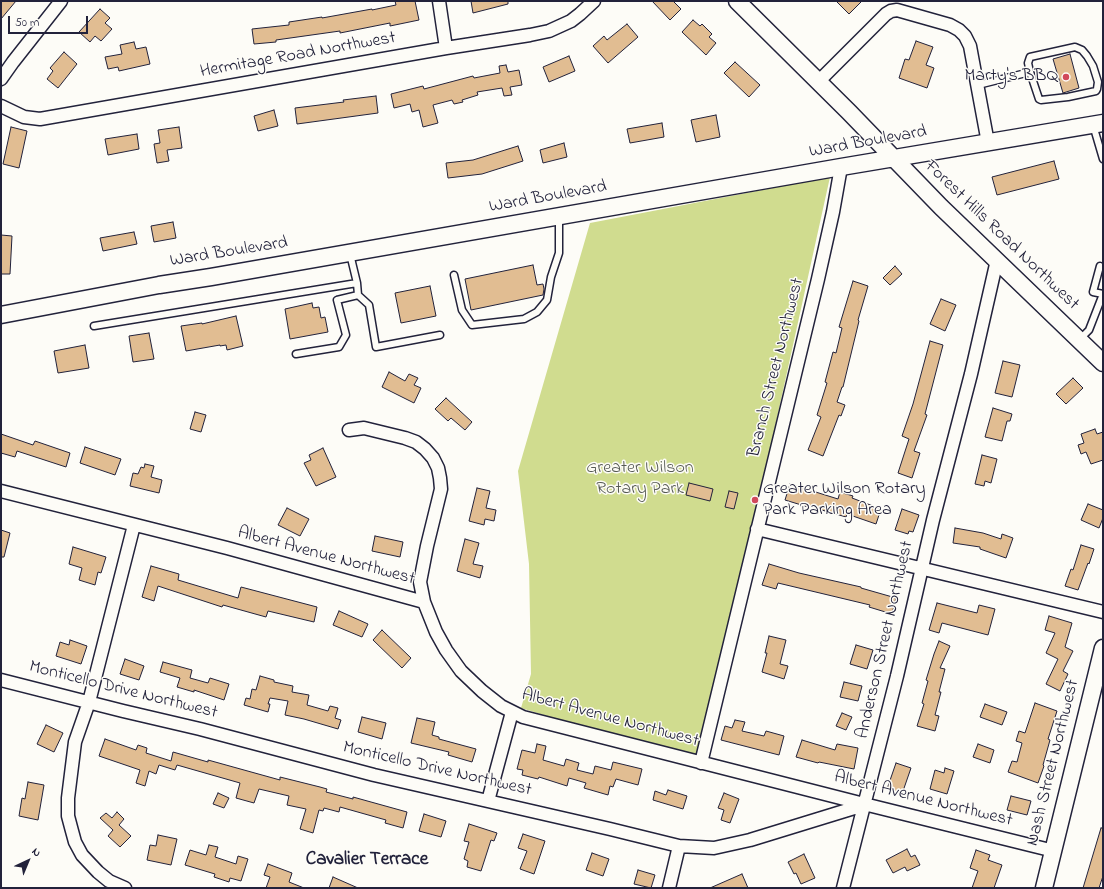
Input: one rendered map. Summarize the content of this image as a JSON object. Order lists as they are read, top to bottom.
{
  "streets": {
    "main road": ["Ward Boulevard", "Forest Hills Road Northwest", "Nash Street Northwest"],
    "street": [
      "Hermitage Road Northwest",
      "Branch Street Northwest",
      "Albert Avenue Northwest",
      "Anderson Street Northwest",
      "Monticello Drive Northwest"
    ]
  },
  "crossings": [
    ["Ward Boulevard", "Forest Hills Road Northwest"],
    ["Ward Boulevard", "Branch Street Northwest"],
    ["Forest Hills Road Northwest", "Anderson Street Northwest"],
    ["Branch Street Northwest", "Albert Avenue Northwest"],
    ["Albert Avenue Northwest", "Anderson Street Northwest"],
    ["Albert Avenue Northwest", "Monticello Drive Northwest"],
    ["Albert Avenue Northwest", "Nash Street Northwest"],
    ["Anderson Street Northwest", "Monticello Drive Northwest"]
  ],
  "districts": ["Cavalier Terrace"],
  "parks": ["Greater Wilson Rotary Park"],
  "places": ["Marty's BBQ", "Greater Wilson Rotary Park Parking Area"],
  "scale_bar": "50 m",
  "north": "top right"
}
